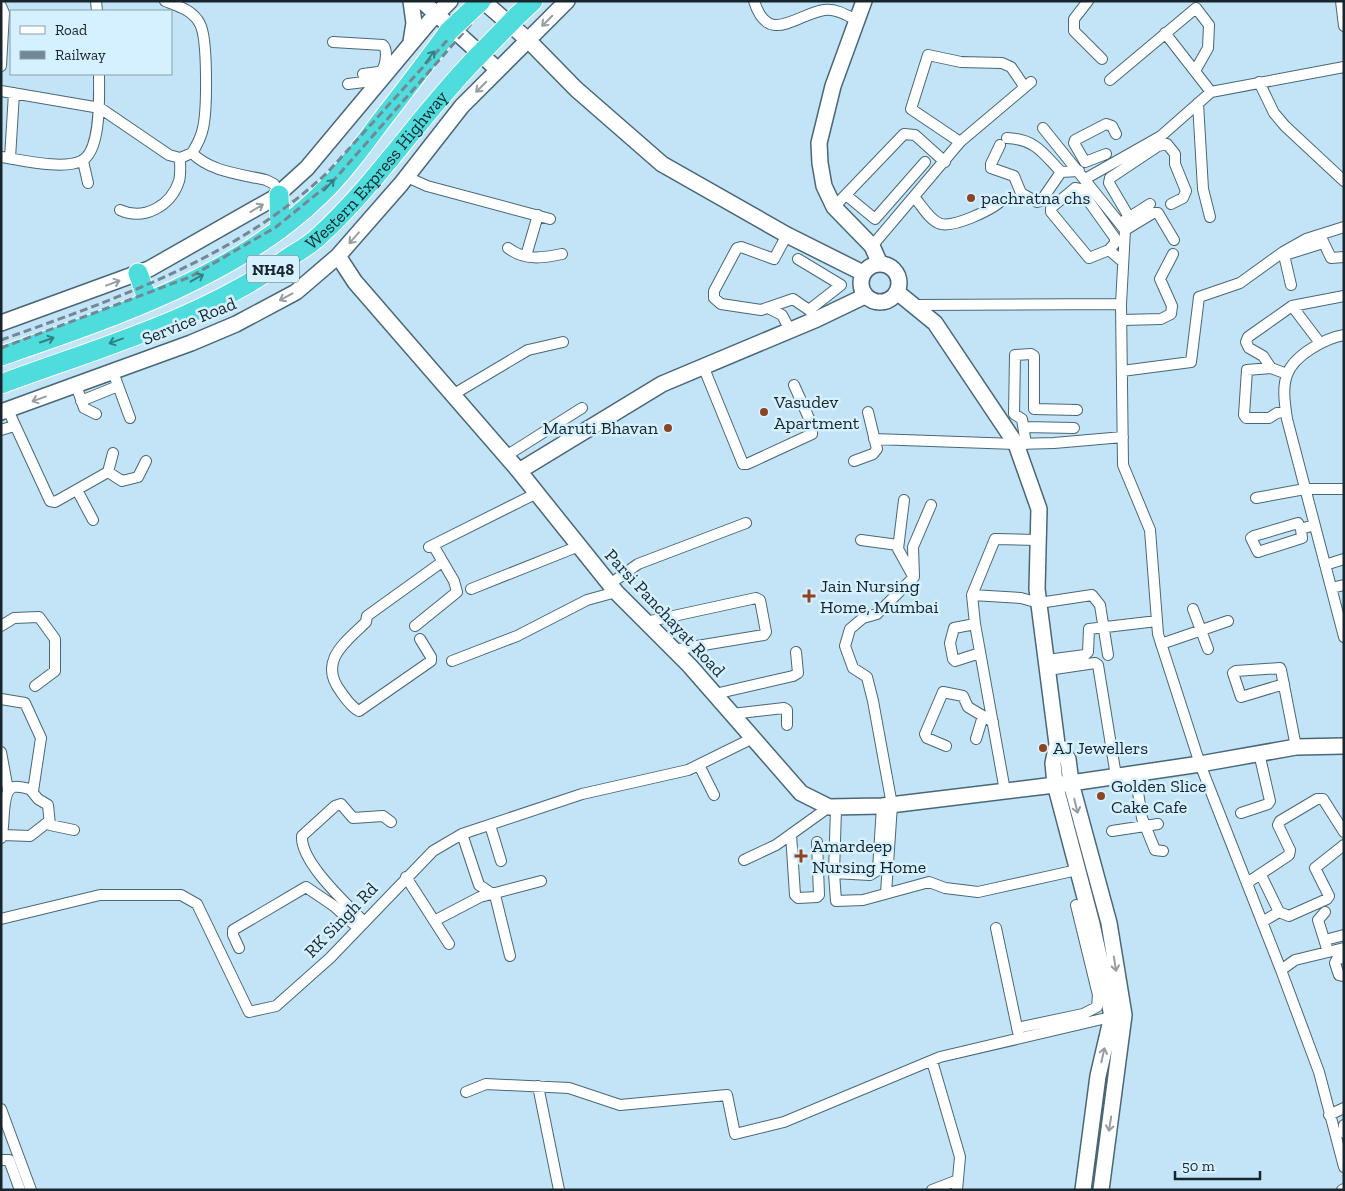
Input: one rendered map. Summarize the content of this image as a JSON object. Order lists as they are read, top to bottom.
{
  "streets": {
    "highway": ["Western Express Highway", "NH48"],
    "street": ["Service Road", "Parsi Panchayat Road", "RK Singh Rd"]
  },
  "crossings": [
    ["Service Road", "Parsi Panchayat Road"],
    ["Parsi Panchayat Road", "RK Singh Rd"]
  ],
  "places": {
    "other": [
      "pachratna chs",
      "Vasudev Apartment",
      "Maruti Bhavan",
      "AJ Jewellers",
      "Golden Slice Cake Cafe"
    ],
    "health": ["Jain Nursing Home, Mumbai", "Amardeep Nursing Home"]
  },
  "legend": ["Road", "Railway"],
  "scale_bar": "50 m"
}
